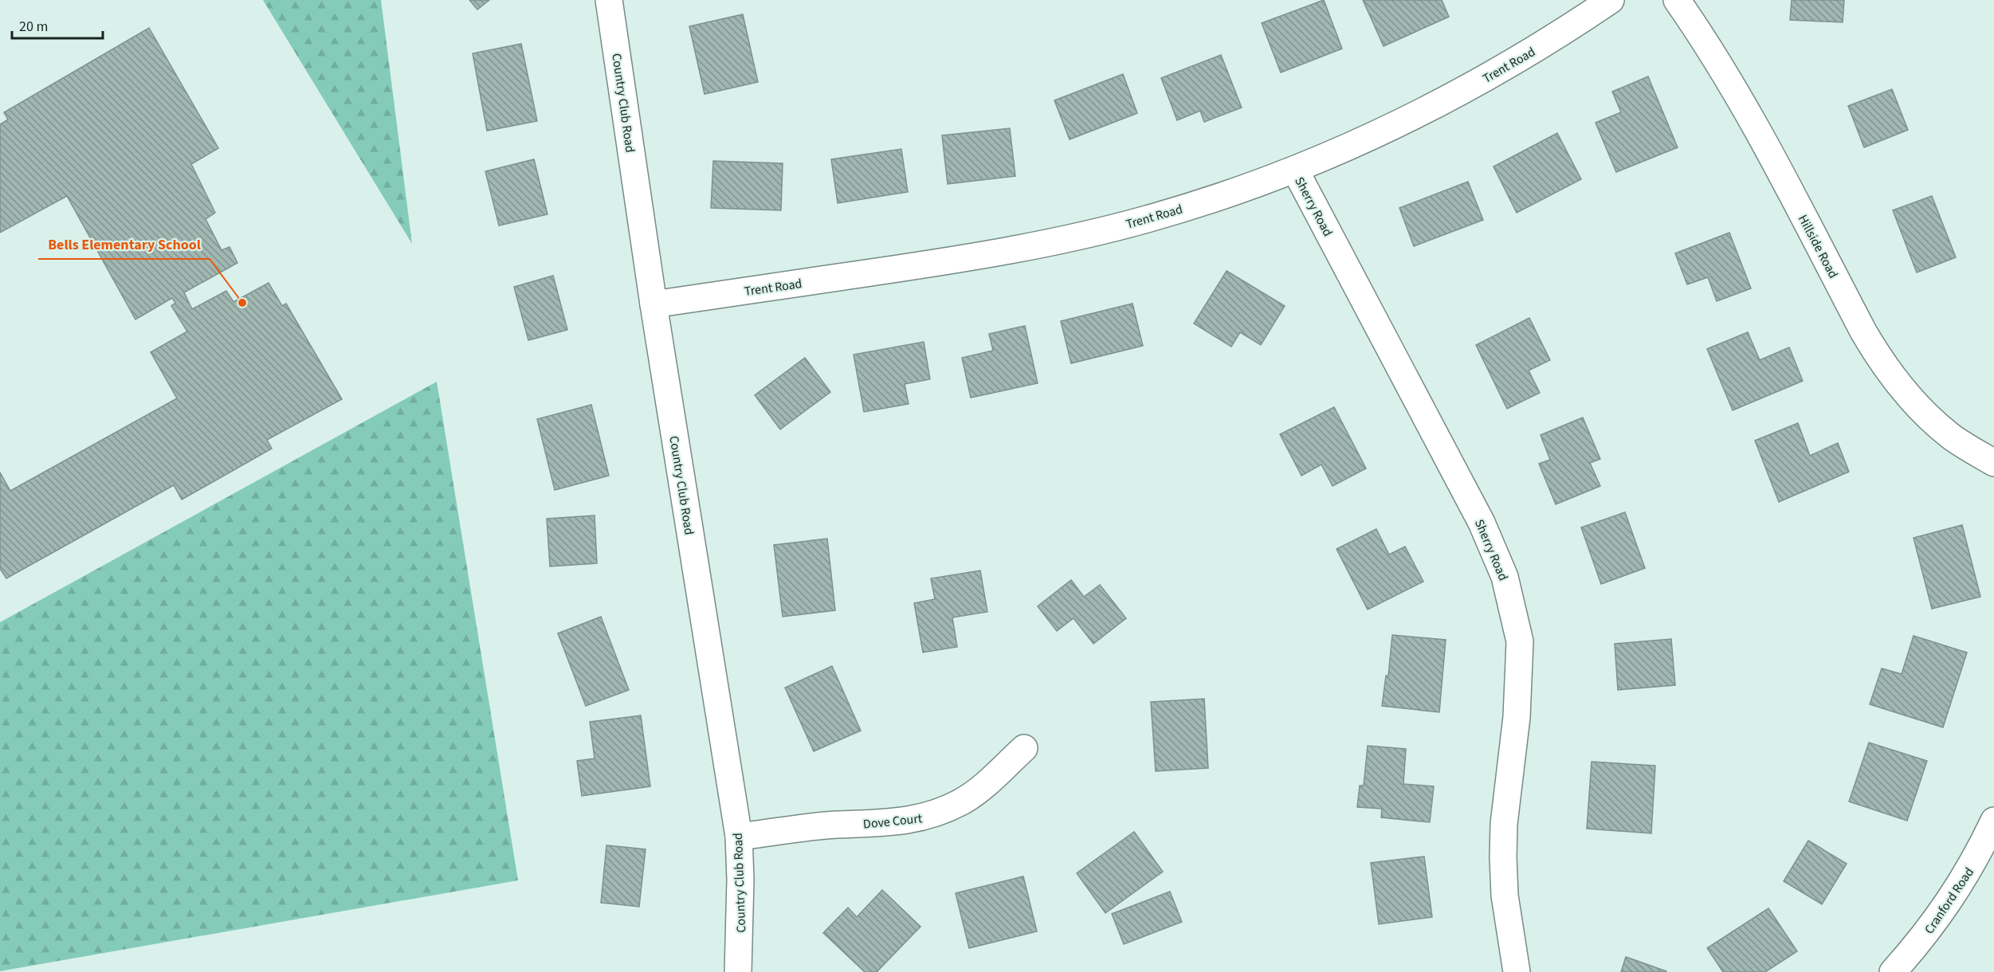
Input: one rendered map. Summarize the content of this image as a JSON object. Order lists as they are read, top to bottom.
{
  "streets": {
    "street": [
      "Trent Road",
      "Country Club Road",
      "Sherry Road",
      "Hillside Road",
      "Dove Court",
      "Cranford Road"
    ]
  },
  "crossings": [
    ["Trent Road", "Country Club Road"],
    ["Trent Road", "Sherry Road"],
    ["Country Club Road", "Dove Court"]
  ],
  "places": ["Bells Elementary School"],
  "scale_bar": "20 m"
}
